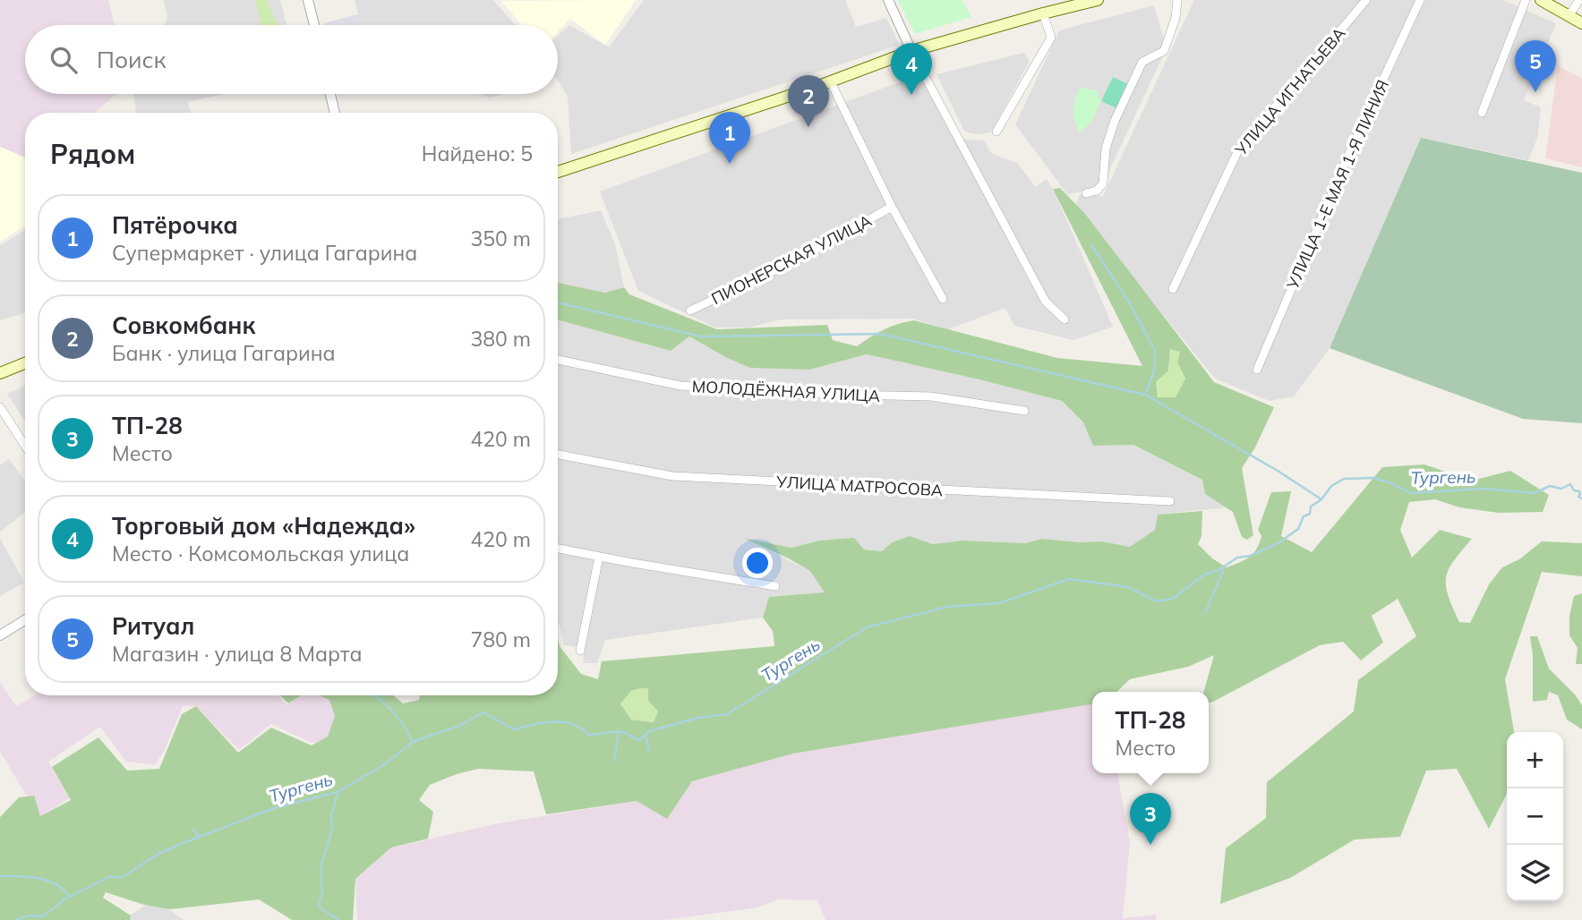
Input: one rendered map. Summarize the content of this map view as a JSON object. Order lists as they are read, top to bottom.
{
  "streets": {
    "street": [
      "УЛИЦА ИГНАТЬЕВА",
      "УЛИЦА 1-Е МАЯ 1-Я ЛИНИЯ",
      "ПИОНЕРСКАЯ УЛИЦА",
      "МОЛОДЁЖНАЯ УЛИЦА",
      "УЛИЦА МАТРОСОВА"
    ]
  },
  "water": ["Тургень"],
  "page": {
    "search": "Поиск",
    "pins": [
      "5",
      "4",
      "2",
      "1",
      "3"
    ],
    "heading": ["Рядом", "Найдено: 5"],
    "list": [
      {
        "mark": "1",
        "name": "Пятёрочка",
        "note": "Супермаркет · улица Гагарина",
        "value": "350 m"
      },
      {
        "mark": "2",
        "name": "Совкомбанк",
        "note": "Банк · улица Гагарина",
        "value": "380 m"
      },
      {
        "mark": "3",
        "name": "ТП-28",
        "note": "Место",
        "value": "420 m"
      },
      {
        "mark": "4",
        "name": "Торговый дом «Надежда»",
        "note": "Место · Комсомольская улица",
        "value": "420 m"
      },
      {
        "mark": "5",
        "name": "Ритуал",
        "note": "Магазин · улица 8 Марта",
        "value": "780 m"
      }
    ],
    "popup": ["ТП-28", "Место"],
    "map_buttons": ["+", "−"]
  }
}
